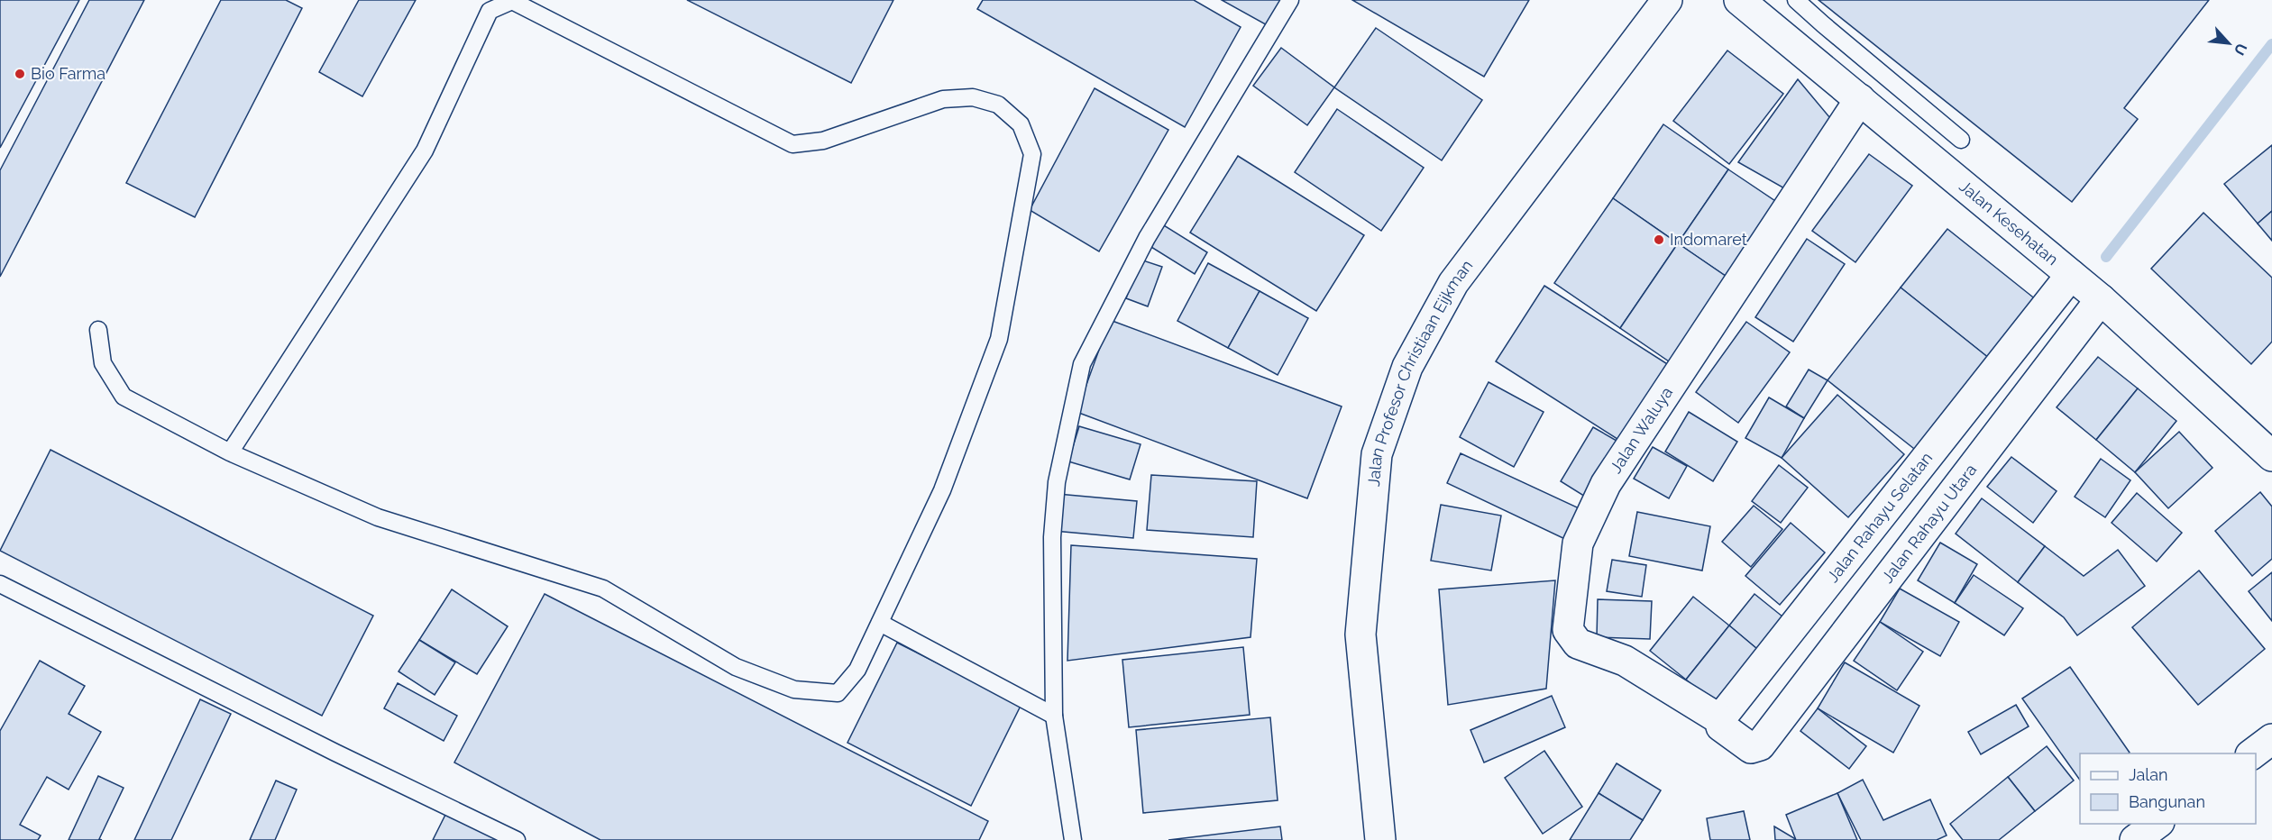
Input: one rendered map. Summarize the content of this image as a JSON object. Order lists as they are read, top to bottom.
{
  "streets": {
    "street": [
      "Jalan Kesehatan",
      "Jalan Profesor Christiaan Eijkman",
      "Jalan Waluya",
      "Jalan Rahayu Selatan",
      "Jalan Rahayu Utara"
    ]
  },
  "crossings": [
    ["Jalan Kesehatan", "Jalan Waluya"],
    ["Jalan Kesehatan", "Jalan Rahayu Selatan"],
    ["Jalan Kesehatan", "Jalan Rahayu Utara"],
    ["Jalan Waluya", "Jalan Rahayu Selatan"],
    ["Jalan Waluya", "Jalan Rahayu Utara"],
    ["Jalan Rahayu Selatan", "Jalan Rahayu Utara"]
  ],
  "places": ["Bio Farma", "Indomaret"],
  "legend": ["Jalan", "Bangunan"],
  "north": "bottom right"
}
